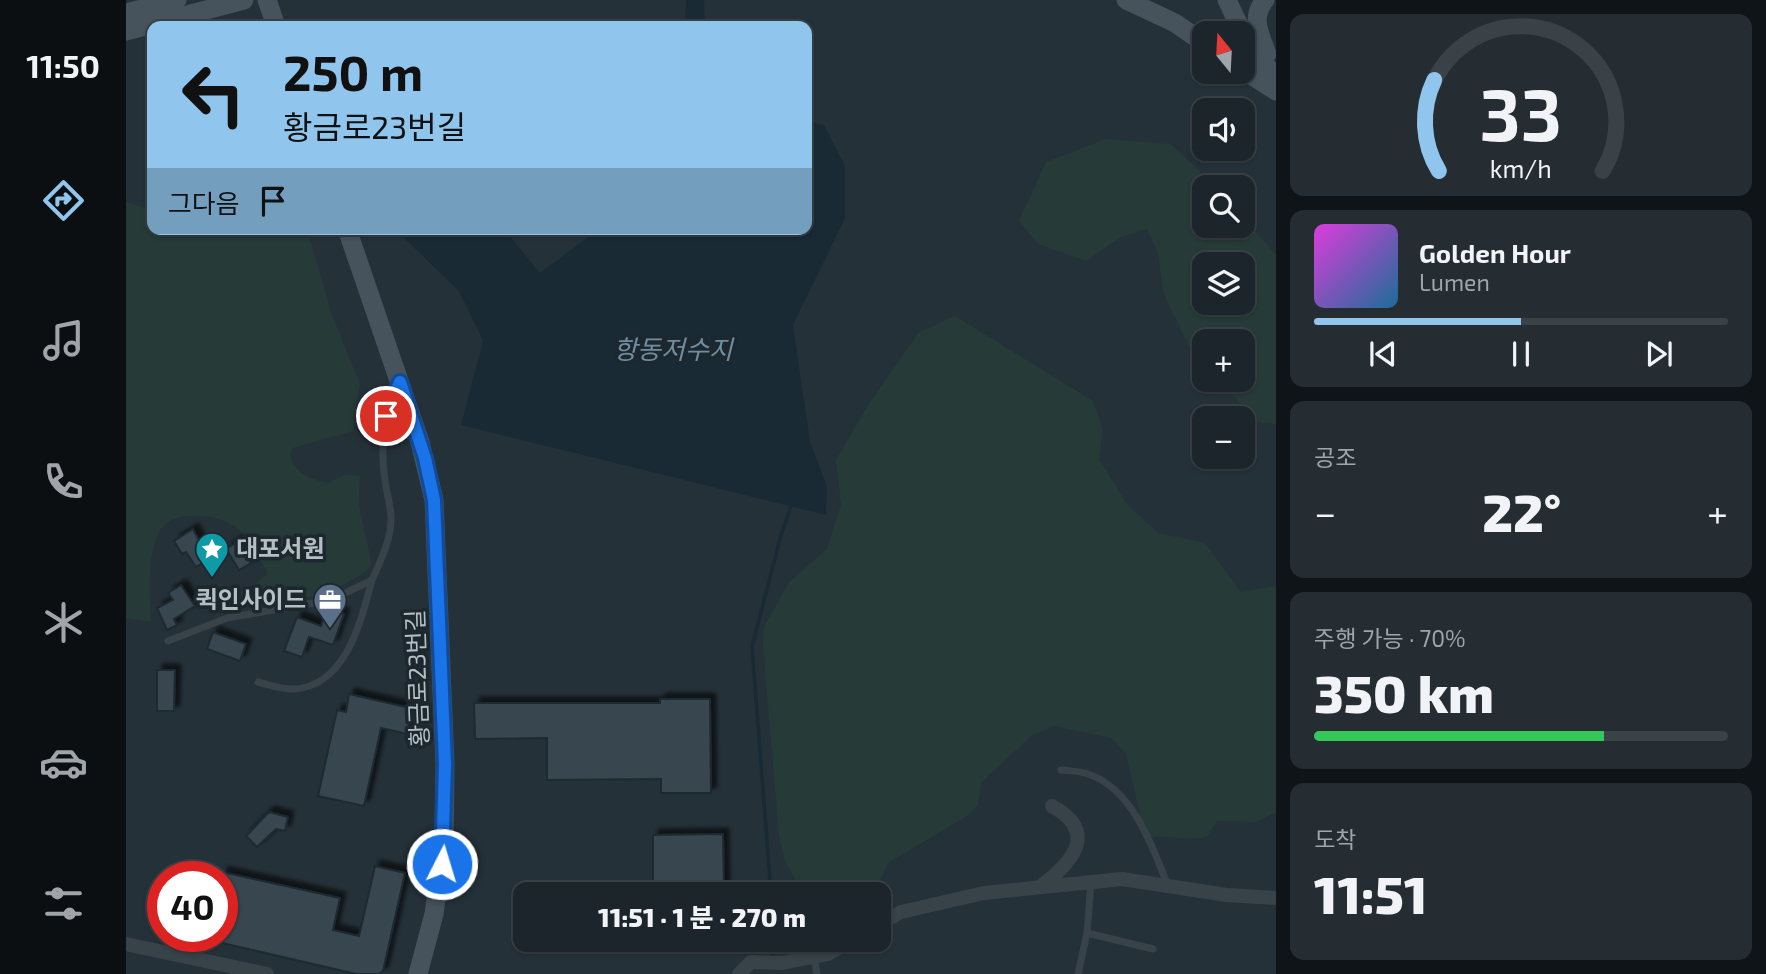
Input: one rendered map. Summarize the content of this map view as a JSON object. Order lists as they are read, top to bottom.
{
  "streets": {
    "street": ["황금로23번길"]
  },
  "water": ["항동저수지"],
  "places": {
    "place": ["대포서원"],
    "office": ["퀵인사이드"]
  },
  "north": "top",
  "page": {
    "tabs": "11:50",
    "map_buttons": ["+", "−"],
    "turn": ["250 m", "황금로23번길"],
    "then": "그다음",
    "song": ["Golden Hour", "Lumen"],
    "tile": [
      "공조",
      ["주행 가능 · 70%", "350 km"],
      ["도착", "11:51"]
    ],
    "heat": ["−", "22°", "+"],
    "limit": "40",
    "trip": "11:51 · 1 분 · 270 m",
    "gauge": ["33", "km/h"]
  }
}
